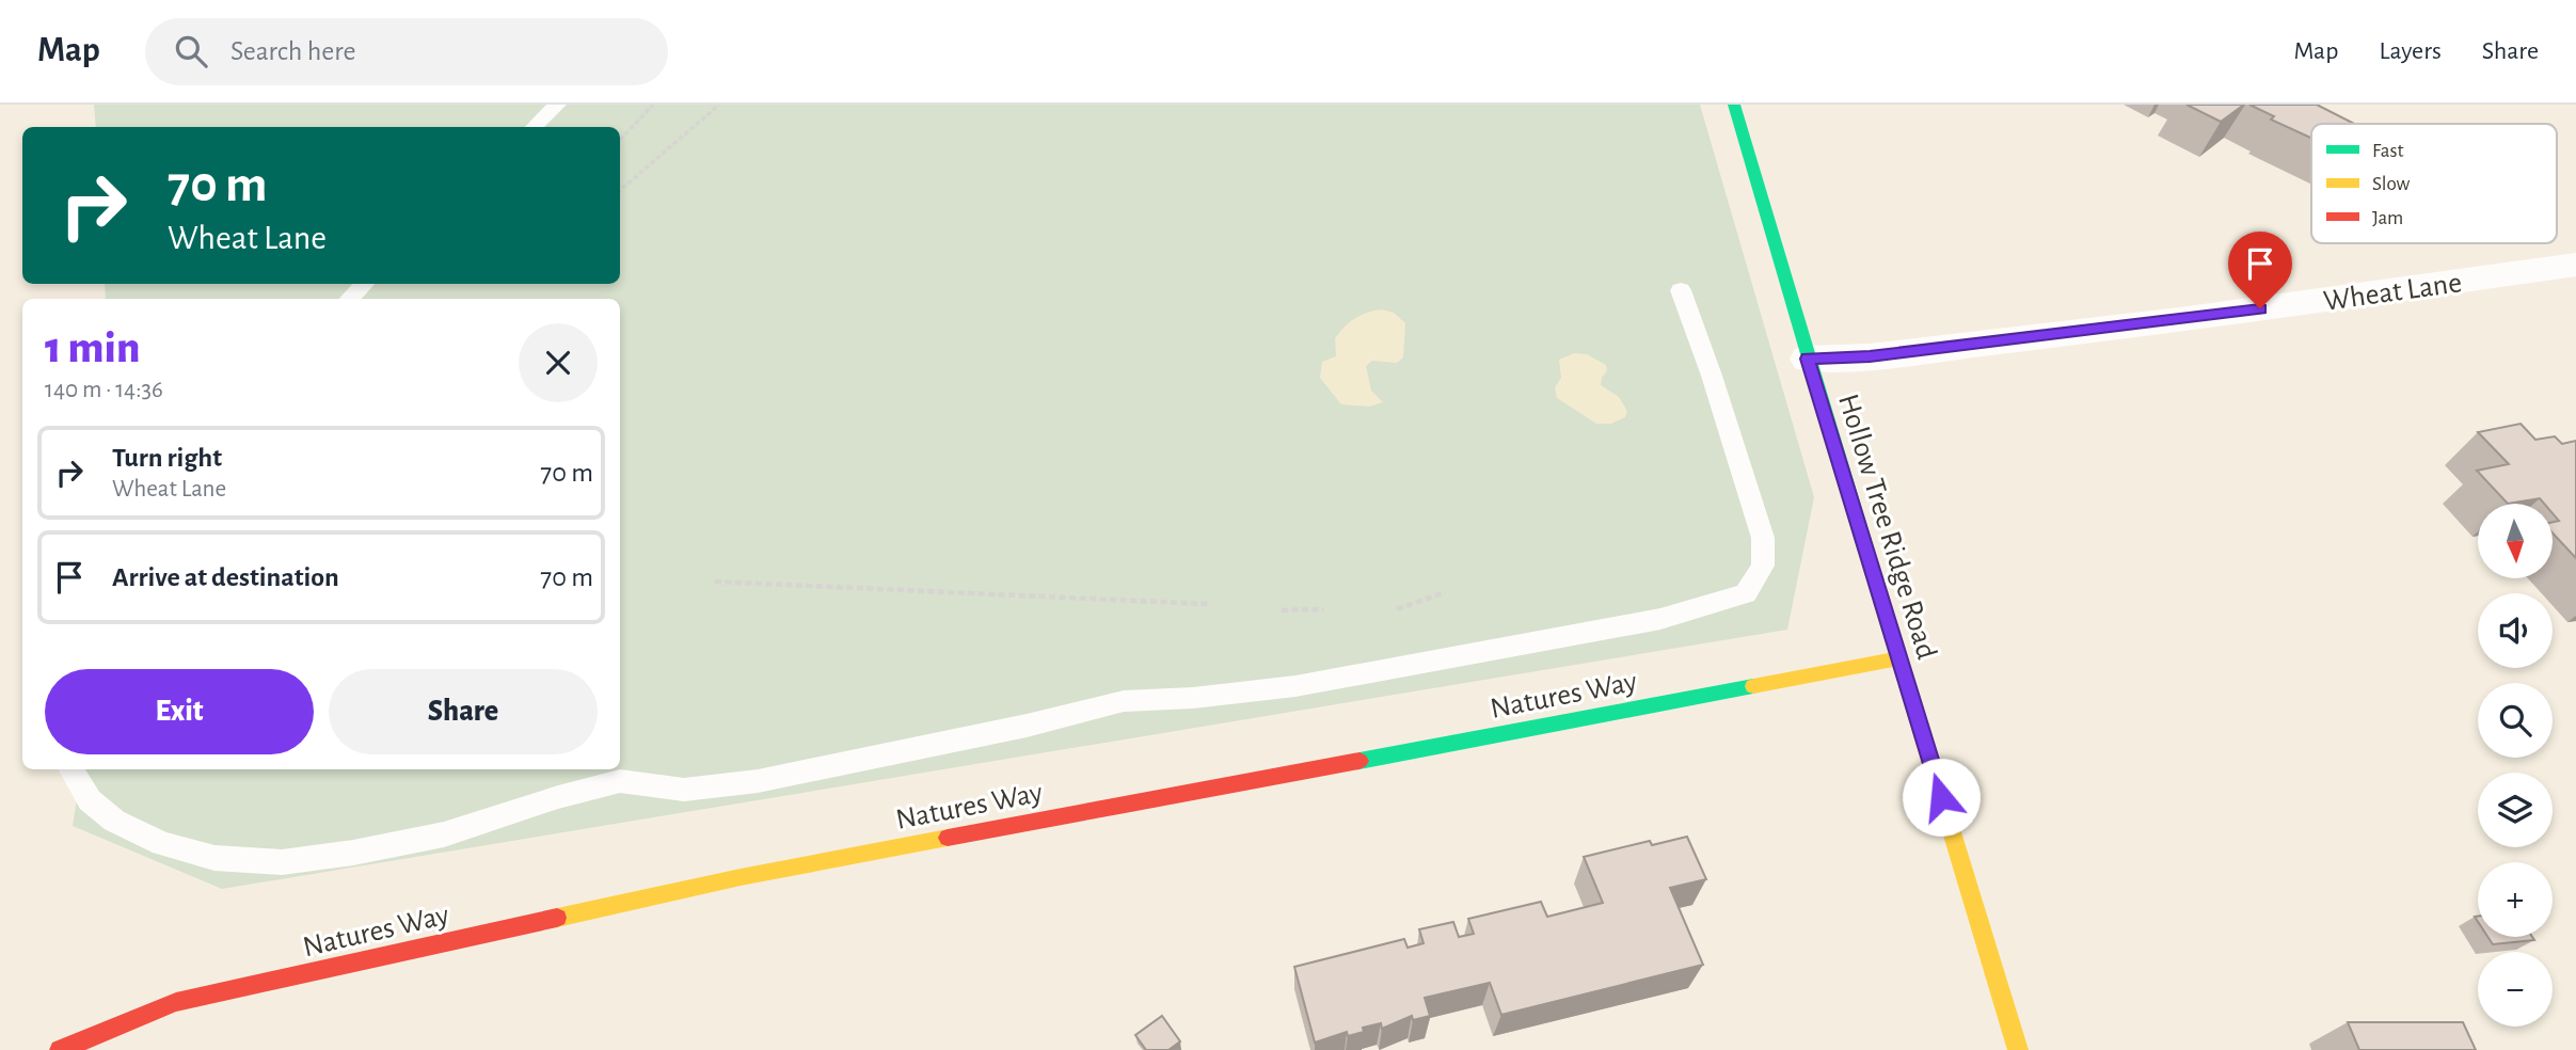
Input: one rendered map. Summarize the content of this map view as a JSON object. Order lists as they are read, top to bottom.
{
  "streets": {
    "street": ["Wheat Lane", "Hollow Tree Ridge Road", "Natures Way"]
  },
  "crossings": [
    ["Wheat Lane", "Hollow Tree Ridge Road"],
    ["Hollow Tree Ridge Road", "Natures Way"]
  ],
  "legend": ["Fast", "Slow", "Jam"],
  "north": "bottom",
  "page": {
    "header": "Map",
    "search": "Search here",
    "nav": ["Map", "Layers", "Share"],
    "turn": ["70 m", "Wheat Lane"],
    "heading": ["1 min", "140 m · 14:36"],
    "list": [
      {
        "name": "Turn right",
        "note": "Wheat Lane",
        "value": "70 m"
      },
      {
        "name": "Arrive at destination",
        "value": "70 m"
      }
    ],
    "map_buttons": ["+", "−"],
    "buttons": ["Exit", "Share"]
  }
}
